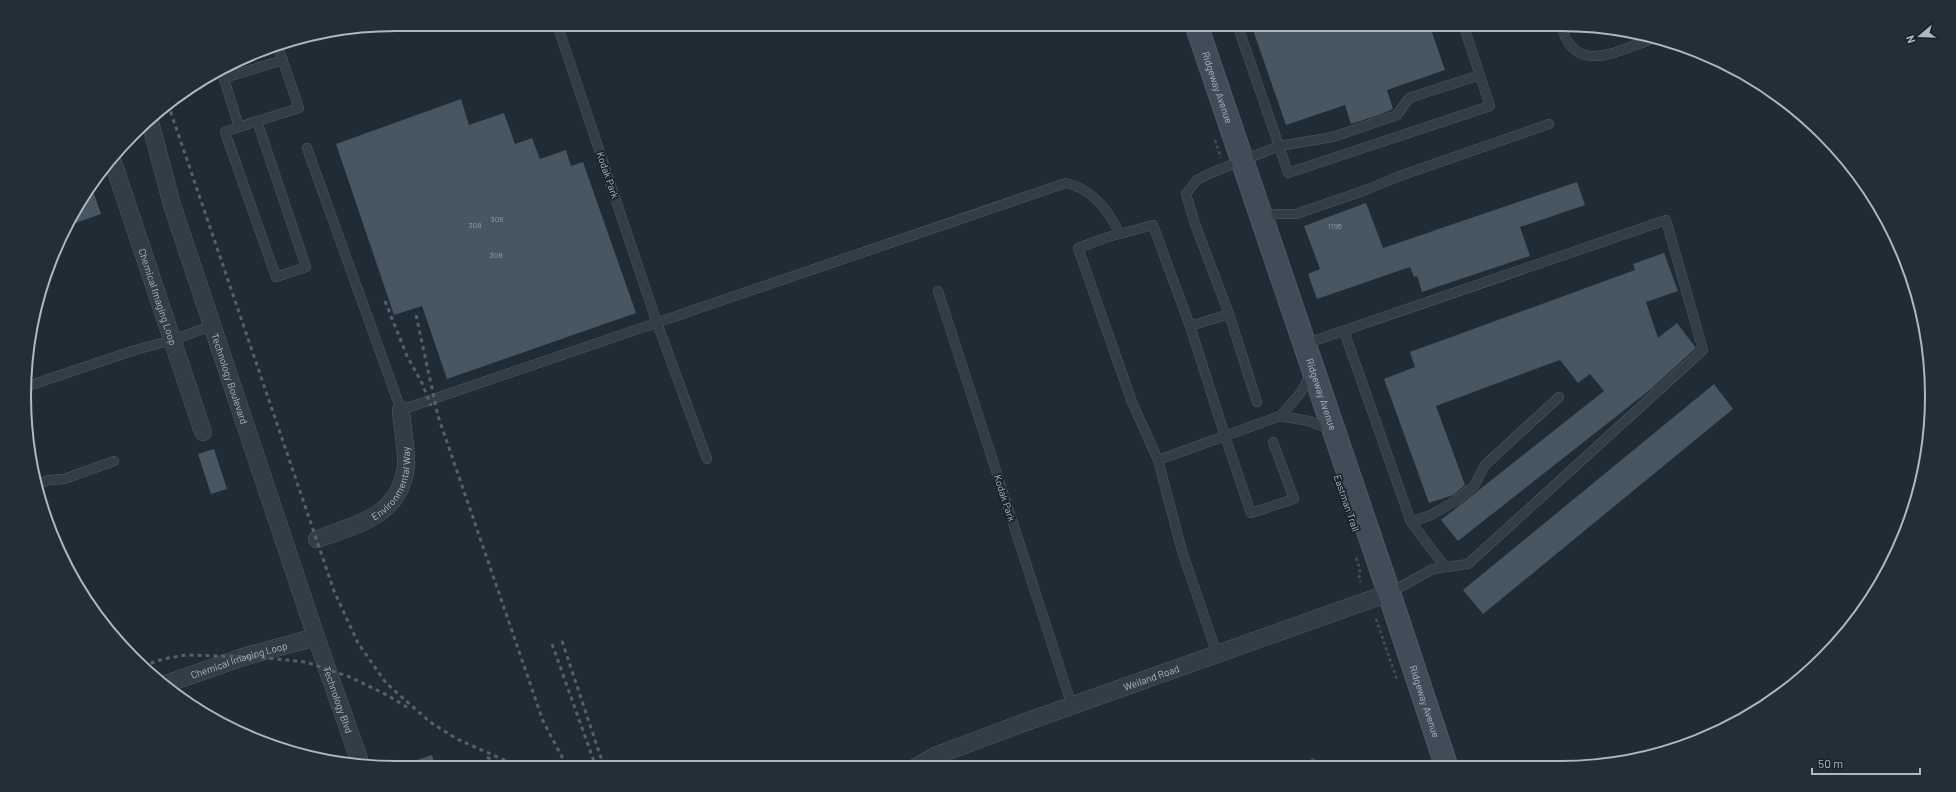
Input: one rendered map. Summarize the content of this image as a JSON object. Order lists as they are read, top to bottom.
{
  "streets": {
    "main road": ["Ridgeway Avenue"],
    "street": [
      "Chemical Imaging Loop",
      "Technology Boulevard",
      "Environmental Way",
      "Weiland Road",
      "Technology Blvd"
    ],
    "lane": ["Kodak Park"]
  },
  "crossings": [
    ["Ridgeway Avenue", "Weiland Road"],
    ["Kodak Park", "Weiland Road"],
    ["Chemical Imaging Loop", "Technology Boulevard"],
    ["Chemical Imaging Loop", "Technology Blvd"],
    ["Technology Boulevard", "Technology Blvd"]
  ],
  "house_numbers": [
    "308",
    "308",
    "1195",
    "308"
  ],
  "scale_bar": "50 m",
  "north": "left"
}
